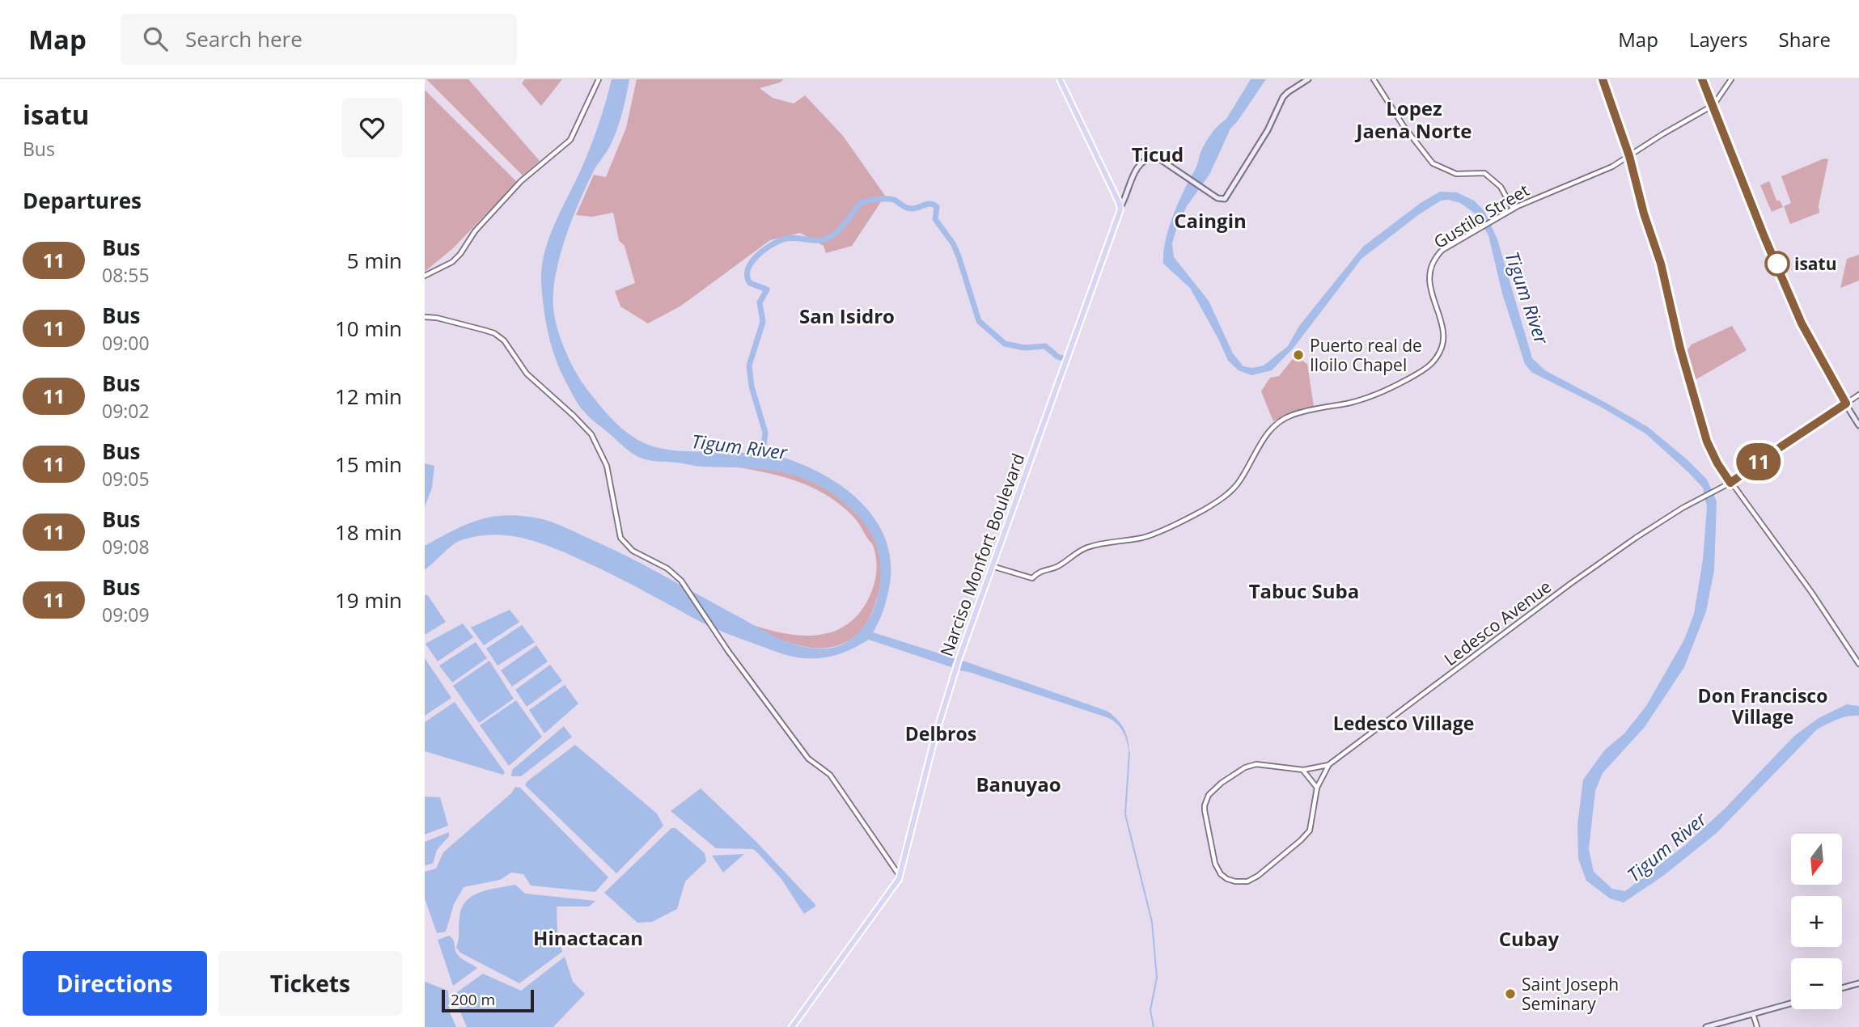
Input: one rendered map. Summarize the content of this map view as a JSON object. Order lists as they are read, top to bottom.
{
  "streets": {
    "main road": ["Narciso Monfort Boulevard"],
    "street": ["Gustilo Street", "Ledesco Avenue"]
  },
  "crossings": [
    ["Gustilo Street", "Narciso Monfort Boulevard"]
  ],
  "districts": [
    "Lopez Jaena Norte",
    "Ticud",
    "Caingin",
    "San Isidro",
    "Tabuc Suba",
    "Don Francisco Village",
    "Ledesco Village",
    "Delbros",
    "Banuyao",
    "Hinactacan",
    "Cubay"
  ],
  "water": ["Tigum River"],
  "places": ["isatu", "Puerto real de Iloilo Chapel", "Saint Joseph Seminary"],
  "lines": ["bus line 11"],
  "scale_bar": "200 m",
  "north": "bottom",
  "page": {
    "header": "Map",
    "search": "Search here",
    "nav": ["Map", "Layers", "Share"],
    "heading": [
      ["isatu", "Bus"],
      "Departures"
    ],
    "on_map": "11",
    "list": [
      {
        "mark": "11",
        "name": "Bus",
        "note": "08:55",
        "value": "5 min"
      },
      {
        "mark": "11",
        "name": "Bus",
        "note": "09:00",
        "value": "10 min"
      },
      {
        "mark": "11",
        "name": "Bus",
        "note": "09:02",
        "value": "12 min"
      },
      {
        "mark": "11",
        "name": "Bus",
        "note": "09:05",
        "value": "15 min"
      },
      {
        "mark": "11",
        "name": "Bus",
        "note": "09:08",
        "value": "18 min"
      },
      {
        "mark": "11",
        "name": "Bus",
        "note": "09:09",
        "value": "19 min"
      }
    ],
    "map_buttons": ["+", "−"],
    "buttons": ["Directions", "Tickets"],
    "scale": "200 m"
  }
}
